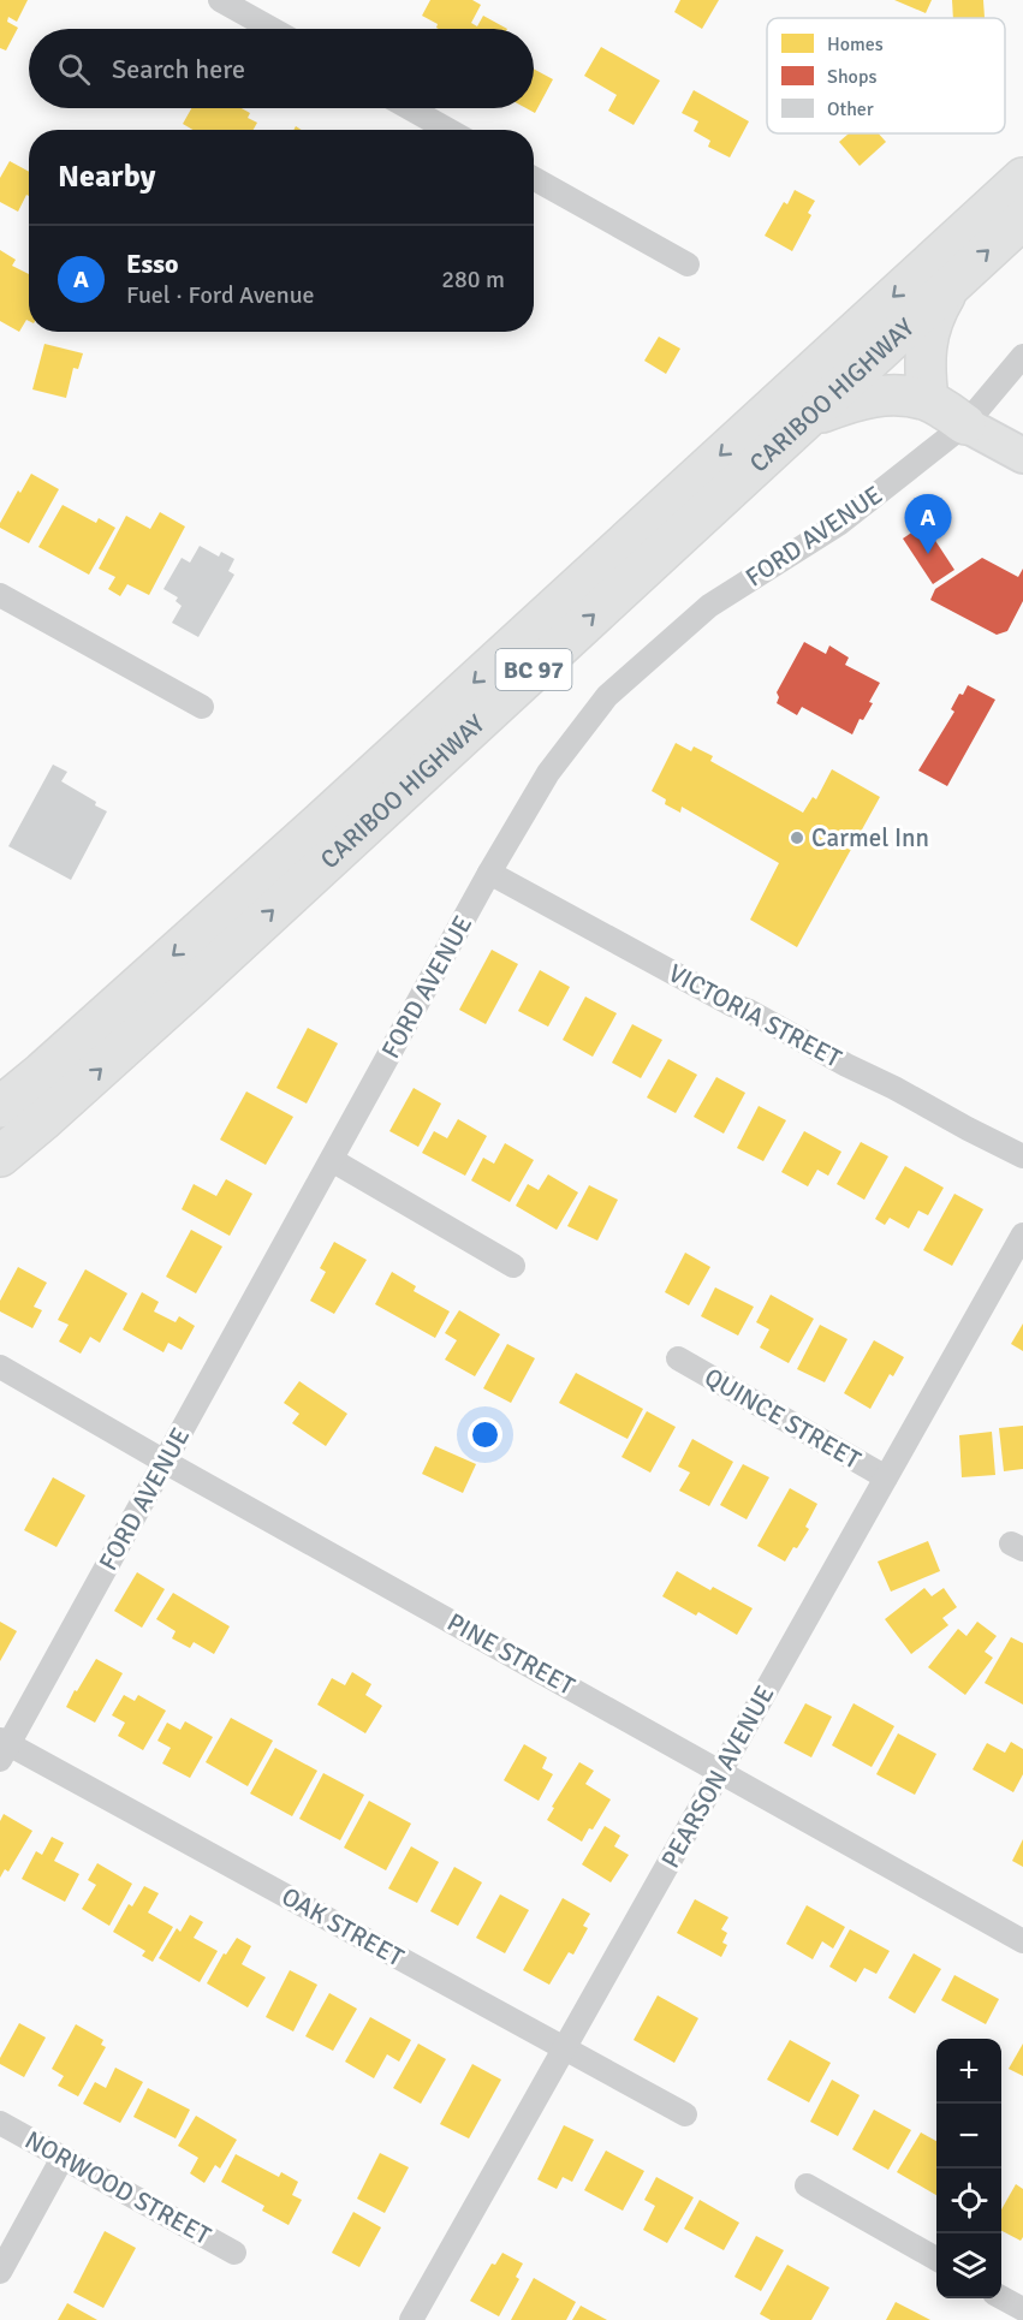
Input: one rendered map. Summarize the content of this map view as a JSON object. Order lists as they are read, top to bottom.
{
  "streets": {
    "highway": ["CARIBOO HIGHWAY", "BC 97"],
    "street": [
      "FORD AVENUE",
      "VICTORIA STREET",
      "QUINCE STREET",
      "PINE STREET",
      "PEARSON AVENUE",
      "OAK STREET",
      "NORWOOD STREET"
    ]
  },
  "crossings": [
    ["FORD AVENUE", "VICTORIA STREET"],
    ["FORD AVENUE", "PINE STREET"],
    ["FORD AVENUE", "OAK STREET"],
    ["QUINCE STREET", "PEARSON AVENUE"],
    ["PINE STREET", "PEARSON AVENUE"],
    ["PEARSON AVENUE", "OAK STREET"]
  ],
  "places": ["Carmel Inn"],
  "legend": ["Homes", "Shops", "Other"],
  "page": {
    "search": "Search here",
    "heading": "Nearby",
    "list": [
      {
        "mark": "A",
        "name": "Esso",
        "note": "Fuel · Ford Avenue",
        "value": "280 m"
      }
    ],
    "pins": "A",
    "map_buttons": ["+", "−"]
  }
}
